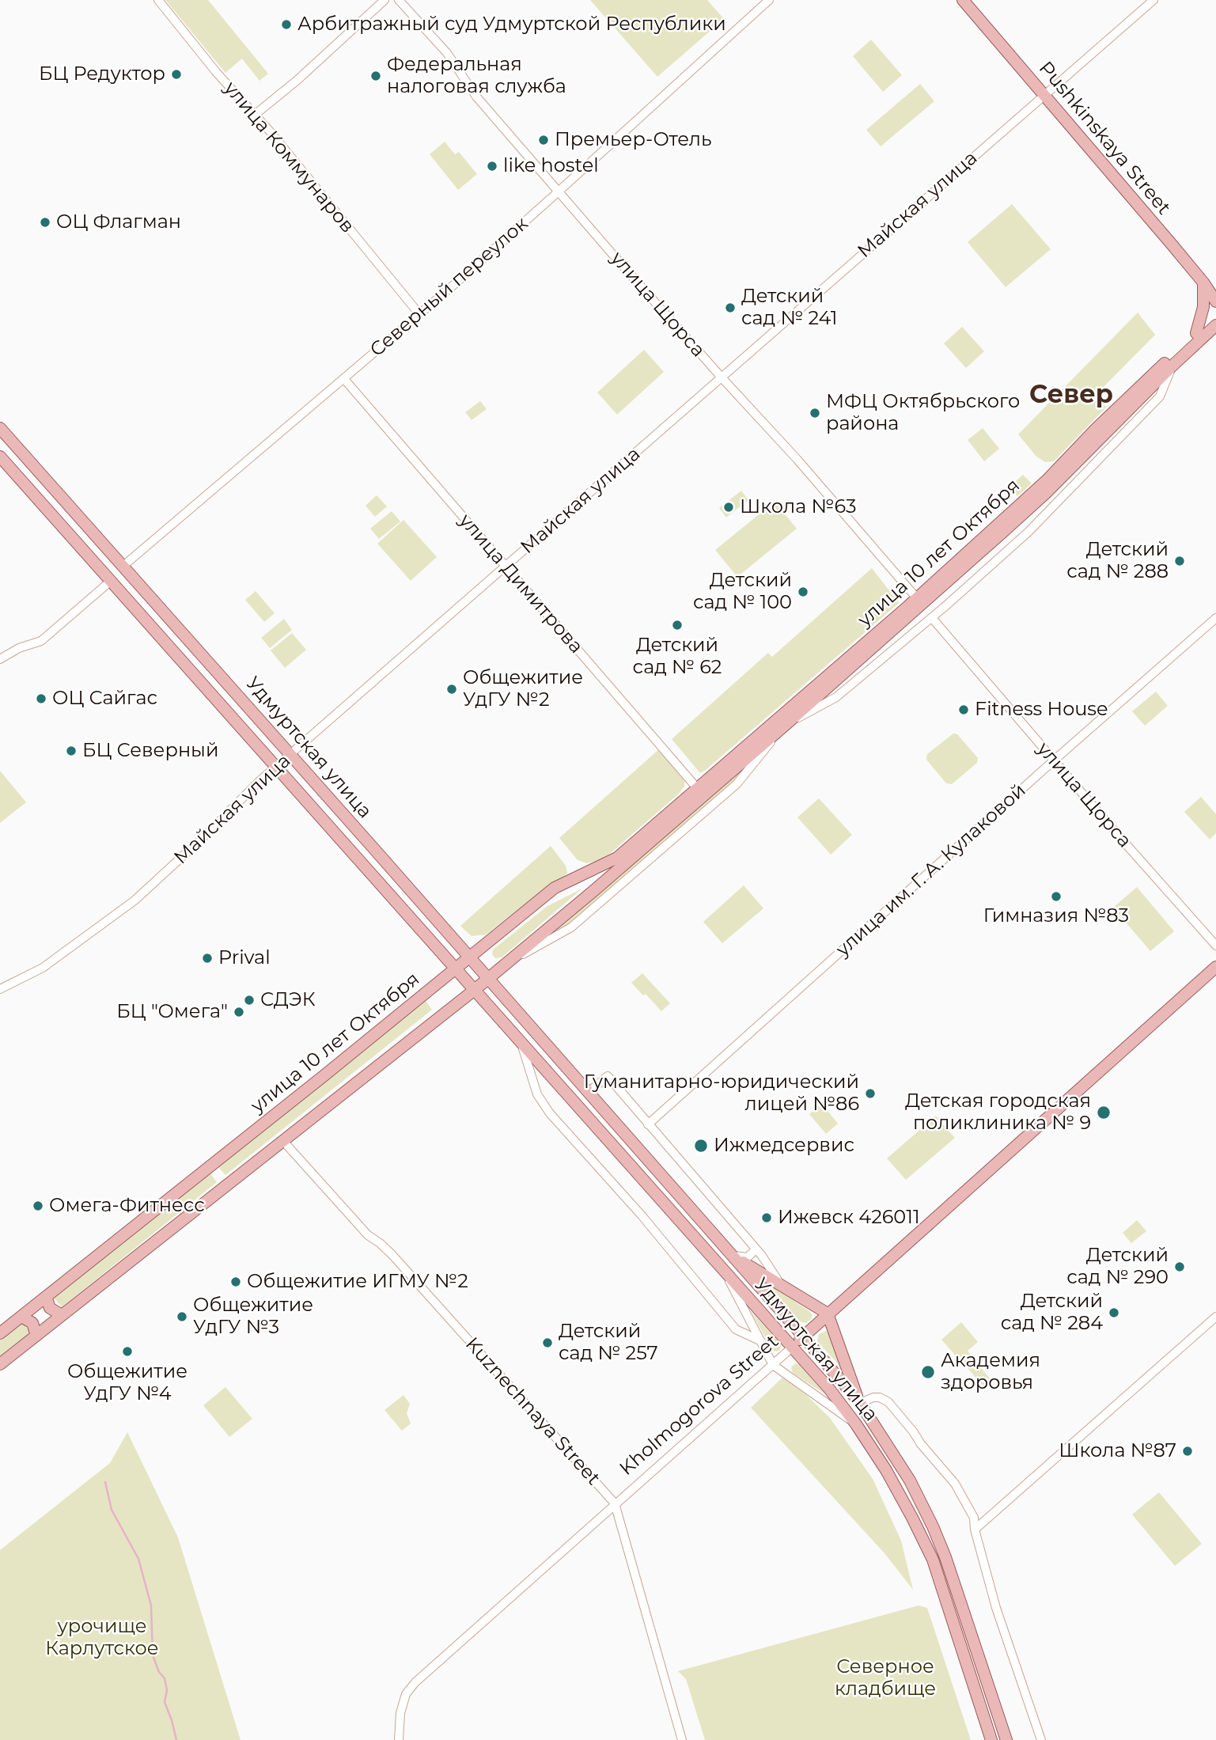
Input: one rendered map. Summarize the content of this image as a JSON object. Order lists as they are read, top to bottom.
{
  "streets": {
    "main road": [
      "Pushkinskaya Street",
      "улица 10 лет Октября",
      "Удмуртская улица",
      "Kholmogorova Street"
    ],
    "street": [
      "улица Коммунаров",
      "Майская улица",
      "Северный переулок",
      "улица Щорса",
      "улица Димитрова",
      "улица им. Г. А. Кулаковой",
      "Kuznechnaya Street"
    ]
  },
  "crossings": [
    ["Pushkinskaya Street", "Майская улица"],
    ["улица Коммунаров", "Северный переулок"],
    ["Майская улица", "улица Щорса"],
    ["Майская улица", "улица Димитрова"],
    ["Майская улица", "Удмуртская улица"],
    ["Северный переулок", "улица Щорса"],
    ["Северный переулок", "улица Димитрова"],
    ["Северный переулок", "Удмуртская улица"],
    ["улица Щорса", "улица 10 лет Октября"],
    ["улица Щорса", "улица им. Г. А. Кулаковой"],
    ["улица 10 лет Октября", "улица Димитрова"],
    ["улица 10 лет Октября", "Удмуртская улица"],
    ["улица 10 лет Октября", "Kuznechnaya Street"],
    ["Удмуртская улица", "улица им. Г. А. Кулаковой"],
    ["Удмуртская улица", "Kholmogorova Street"],
    ["Kholmogorova Street", "Kuznechnaya Street"]
  ],
  "districts": ["Север"],
  "parks": ["урочище Карлутское", "Северное кладбище"],
  "places": [
    "Арбитражный суд Удмуртской Республики",
    "БЦ Редуктор",
    "Федеральная налоговая служба",
    "Премьер-Отель",
    "like hostel",
    "ОЦ Флагман",
    "Детский сад № 241",
    "МФЦ Октябрьского района",
    "Школа №63",
    "Детский сад № 288",
    "Детский сад № 100",
    "Детский сад № 62",
    "Общежитие УдГУ №2",
    "ОЦ Сайгас",
    "Fitness House",
    "БЦ Северный",
    "Гимназия №83",
    "Prival",
    "СДЭК",
    "БЦ \"Омега\"",
    "Гуманитарно-юридический лицей №86",
    "Детская городская поликлиника № 9",
    "Ижмедсервис",
    "Омега-Фитнесс",
    "Ижевск 426011",
    "Детский сад № 290",
    "Общежитие ИГМУ №2",
    "Детский сад № 284",
    "Общежитие УдГУ №3",
    "Детский сад № 257",
    "Общежитие УдГУ №4",
    "Академия здоровья",
    "Школа №87"
  ]
}
